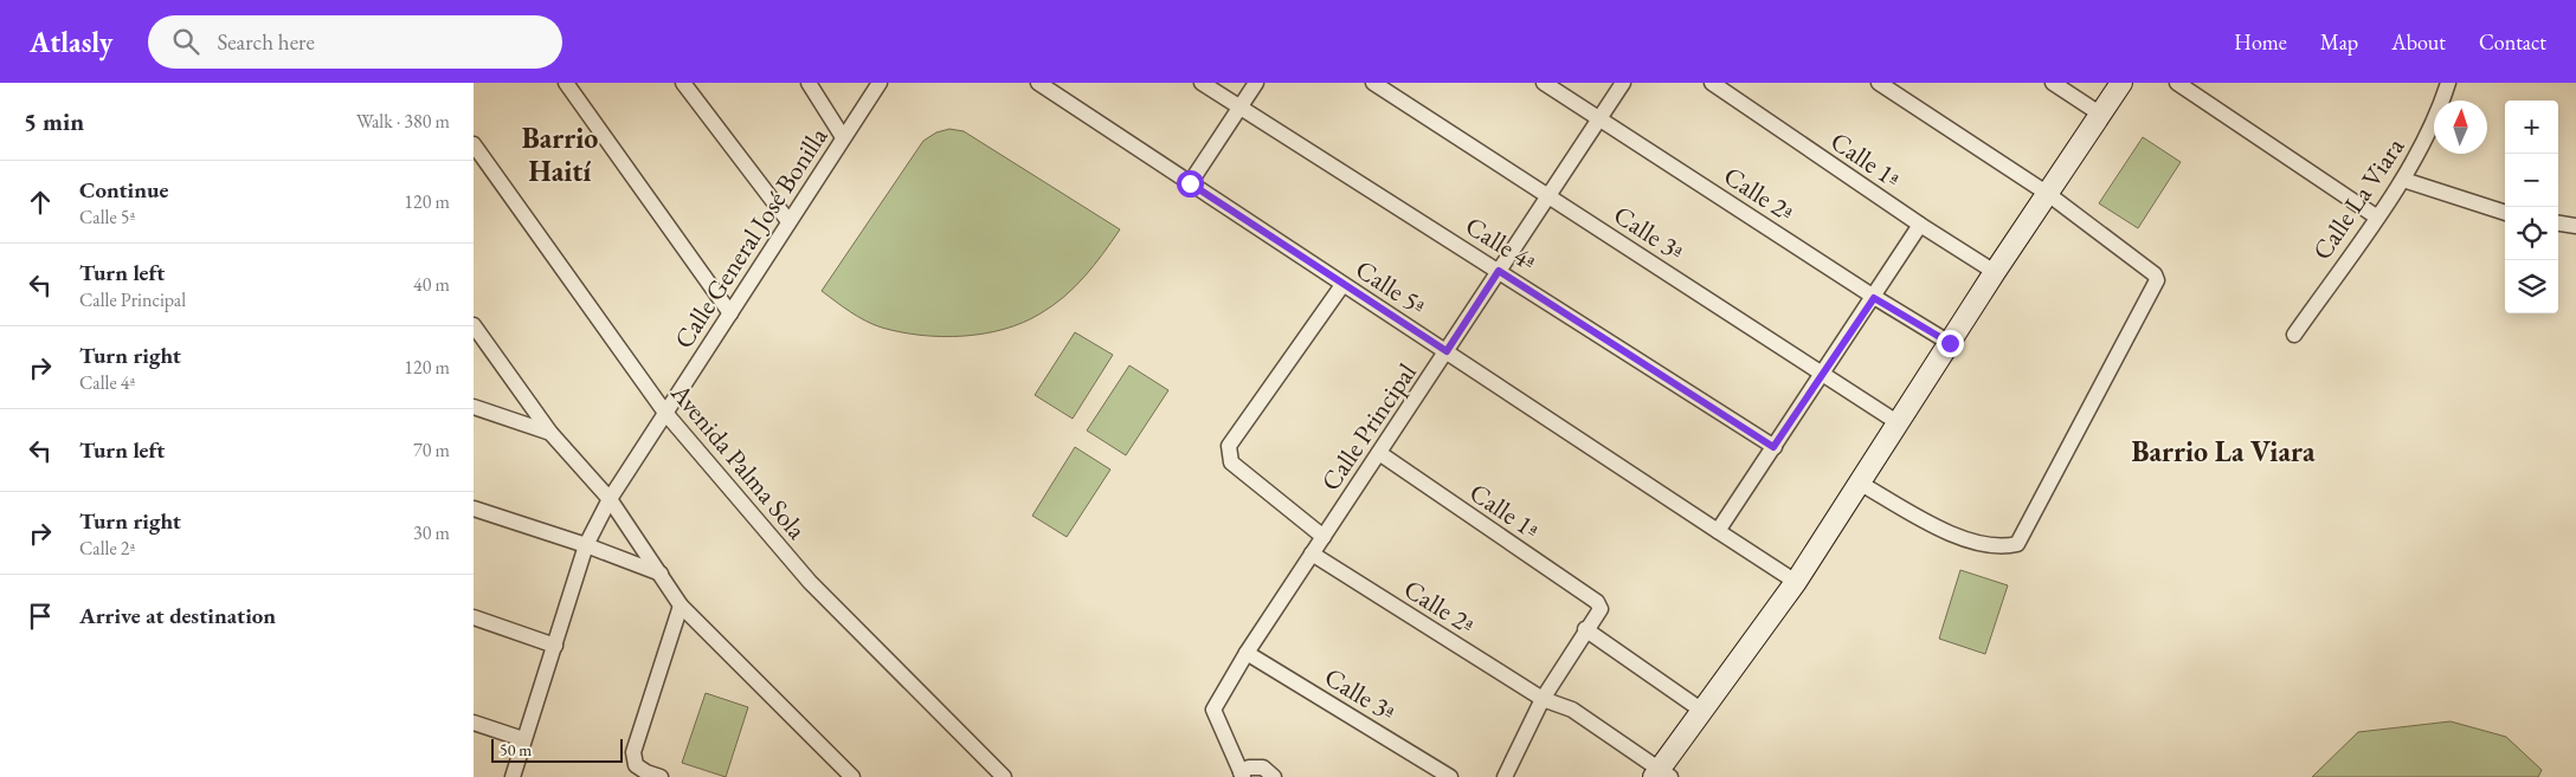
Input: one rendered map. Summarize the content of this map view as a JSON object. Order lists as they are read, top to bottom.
{
  "streets": {
    "street": [
      "Calle 1ª",
      "Calle 2ª",
      "Calle La Viara",
      "Calle 3ª",
      "Calle General José Bonilla",
      "Calle 4ª",
      "Calle 5ª",
      "Calle Principal",
      "Avenida Palma Sola"
    ]
  },
  "crossings": [
    ["Calle 1ª", "Calle Principal"],
    ["Calle 2ª", "Calle Principal"],
    ["Calle 3ª", "Calle Principal"],
    ["Calle General José Bonilla", "Avenida Palma Sola"],
    ["Calle 4ª", "Calle Principal"],
    ["Calle 5ª", "Calle Principal"]
  ],
  "districts": ["Barrio Haití", "Barrio La Viara"],
  "scale_bar": "50 m",
  "north": "top",
  "page": {
    "header": "Atlasly",
    "search": "Search here",
    "nav": [
      "Home",
      "Map",
      "About",
      "Contact"
    ],
    "heading": ["5 min", "Walk · 380 m"],
    "map_buttons": ["+", "−"],
    "list": [
      ["Continue", "Calle 5ª", "120 m"],
      ["Turn left", "Calle Principal", "40 m"],
      ["Turn right", "Calle 4ª", "120 m"],
      ["Turn left", "70 m"],
      ["Turn right", "Calle 2ª", "30 m"],
      "Arrive at destination"
    ],
    "scale": "50 m"
  }
}
